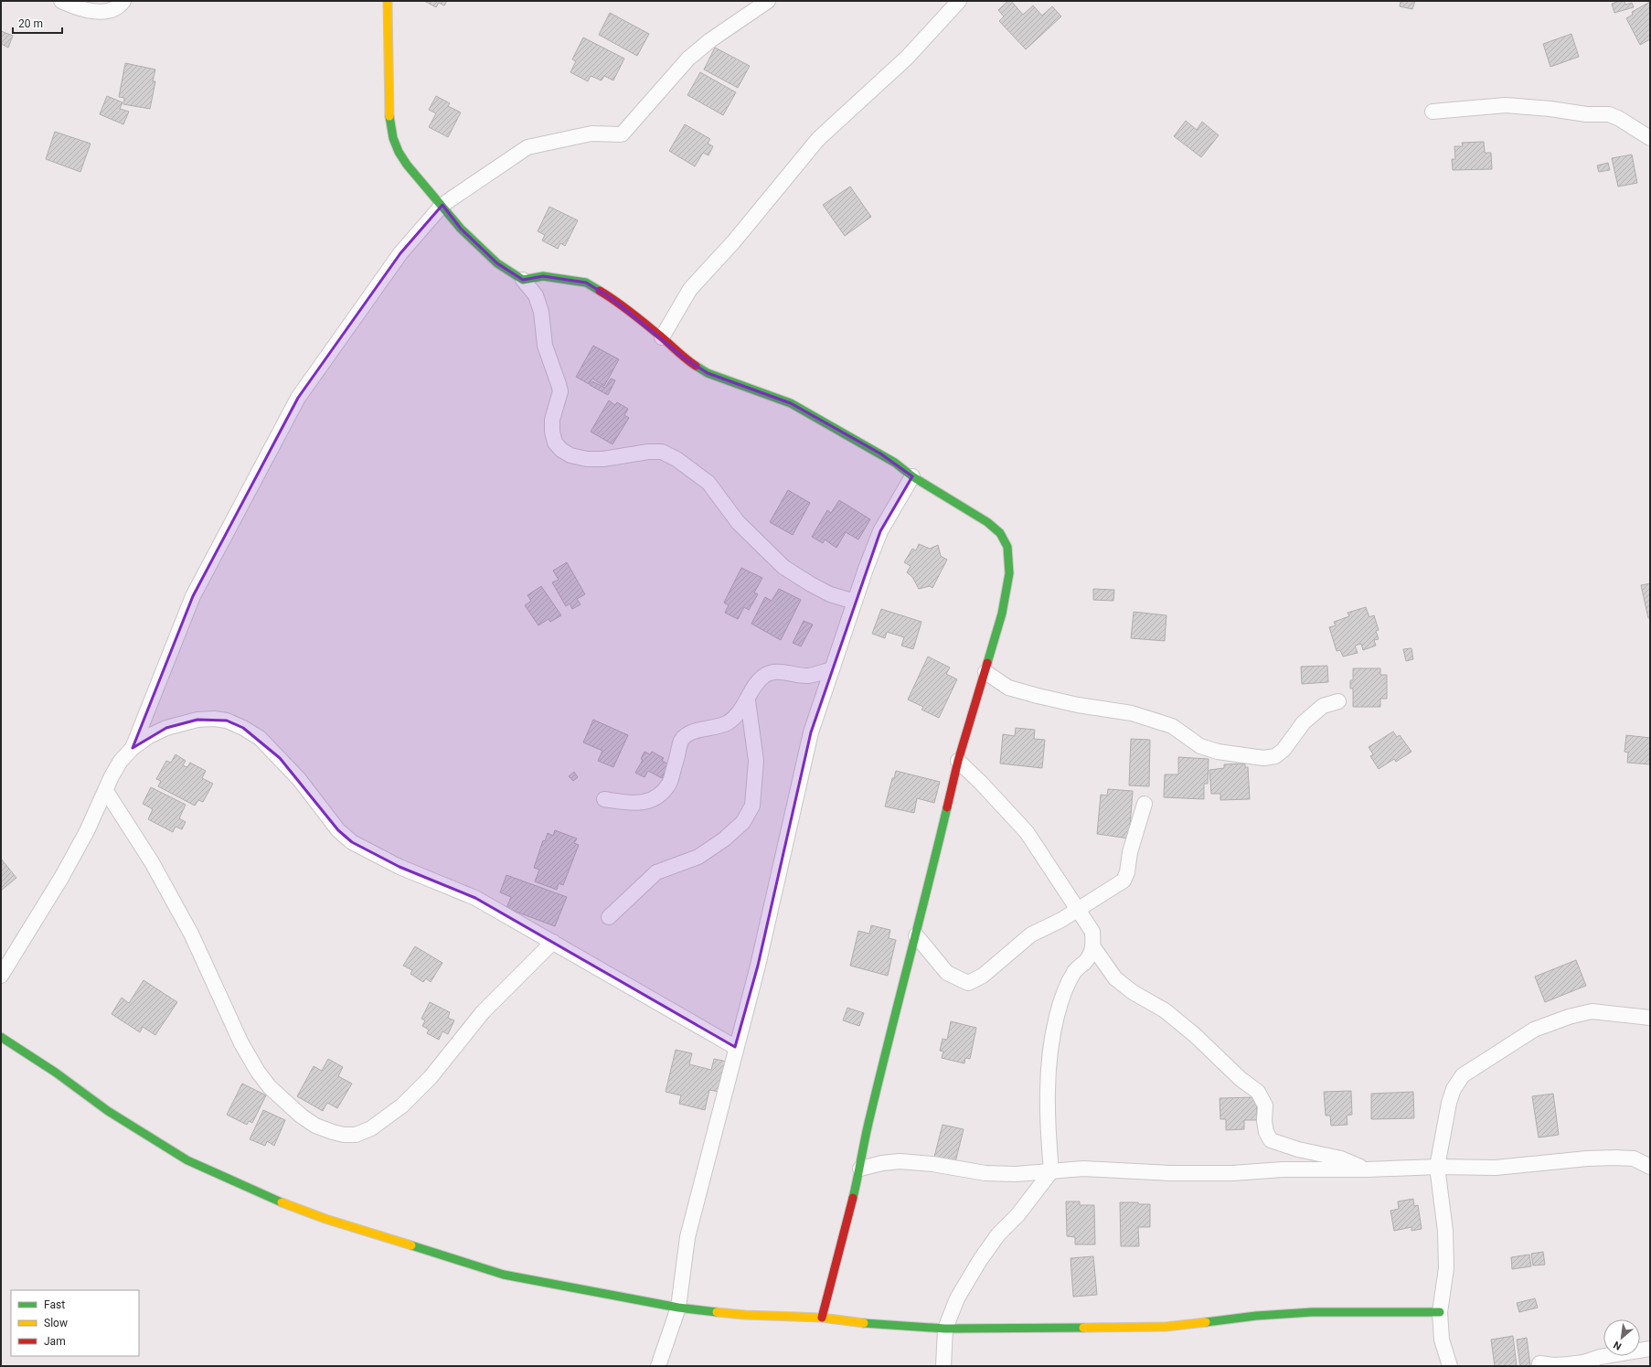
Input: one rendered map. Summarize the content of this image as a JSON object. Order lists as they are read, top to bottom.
{
  "legend": ["Fast", "Slow", "Jam"],
  "scale_bar": "20 m",
  "north": "bottom left"
}
